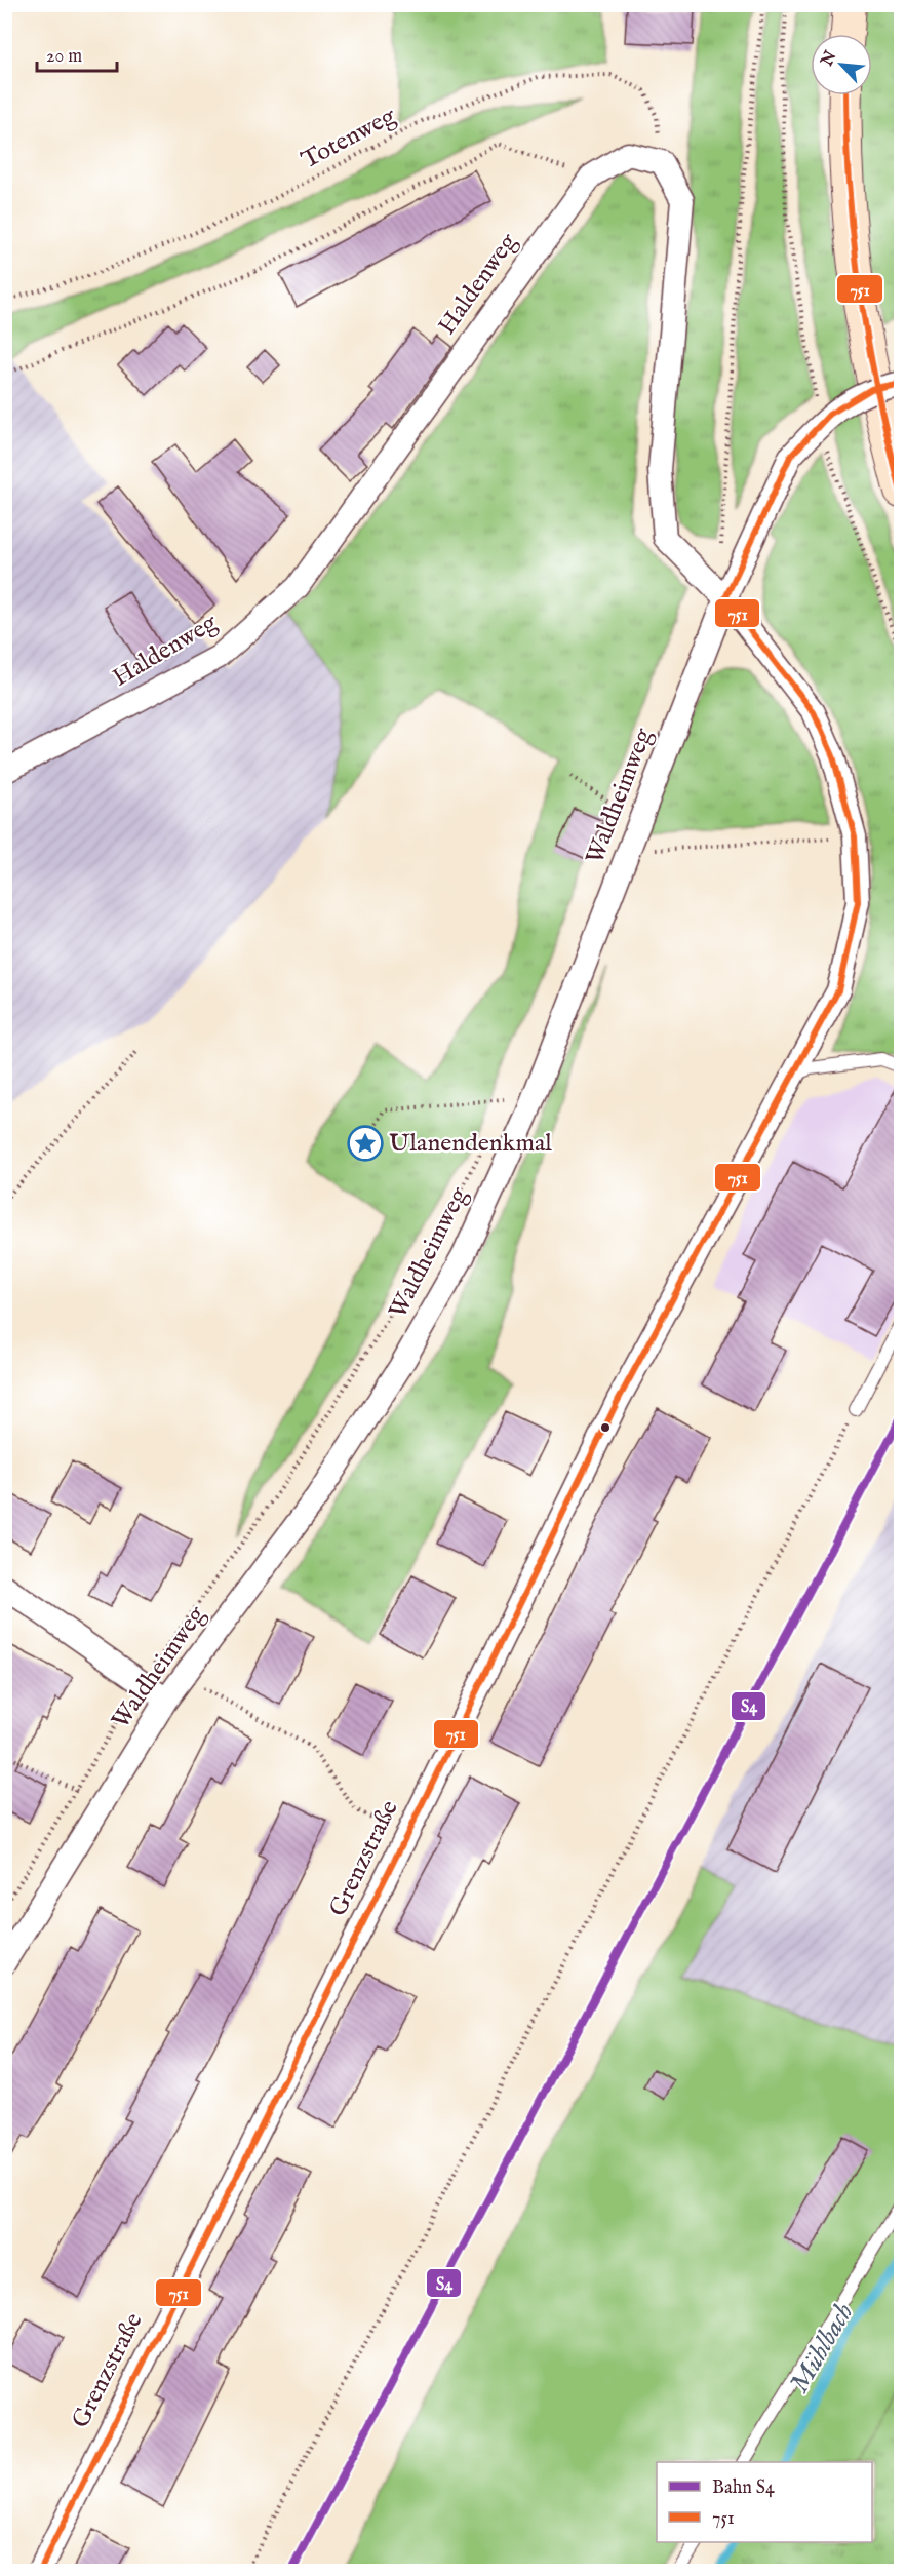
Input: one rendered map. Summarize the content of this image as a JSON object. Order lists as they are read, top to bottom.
{
  "streets": {
    "street": ["Haldenweg", "Waldheimweg", "Grenzstraße"],
    "path": ["Totenweg"]
  },
  "crossings": [
    ["Totenweg", "Haldenweg"],
    ["Waldheimweg", "Grenzstraße"]
  ],
  "water": ["Mühlbach"],
  "places": {
    "place": ["Ulanendenkmal"]
  },
  "lines": ["transit line 751", "rail line S4"],
  "legend": ["Bahn S4", "751"],
  "scale_bar": "20 m",
  "north": "top left"
}
